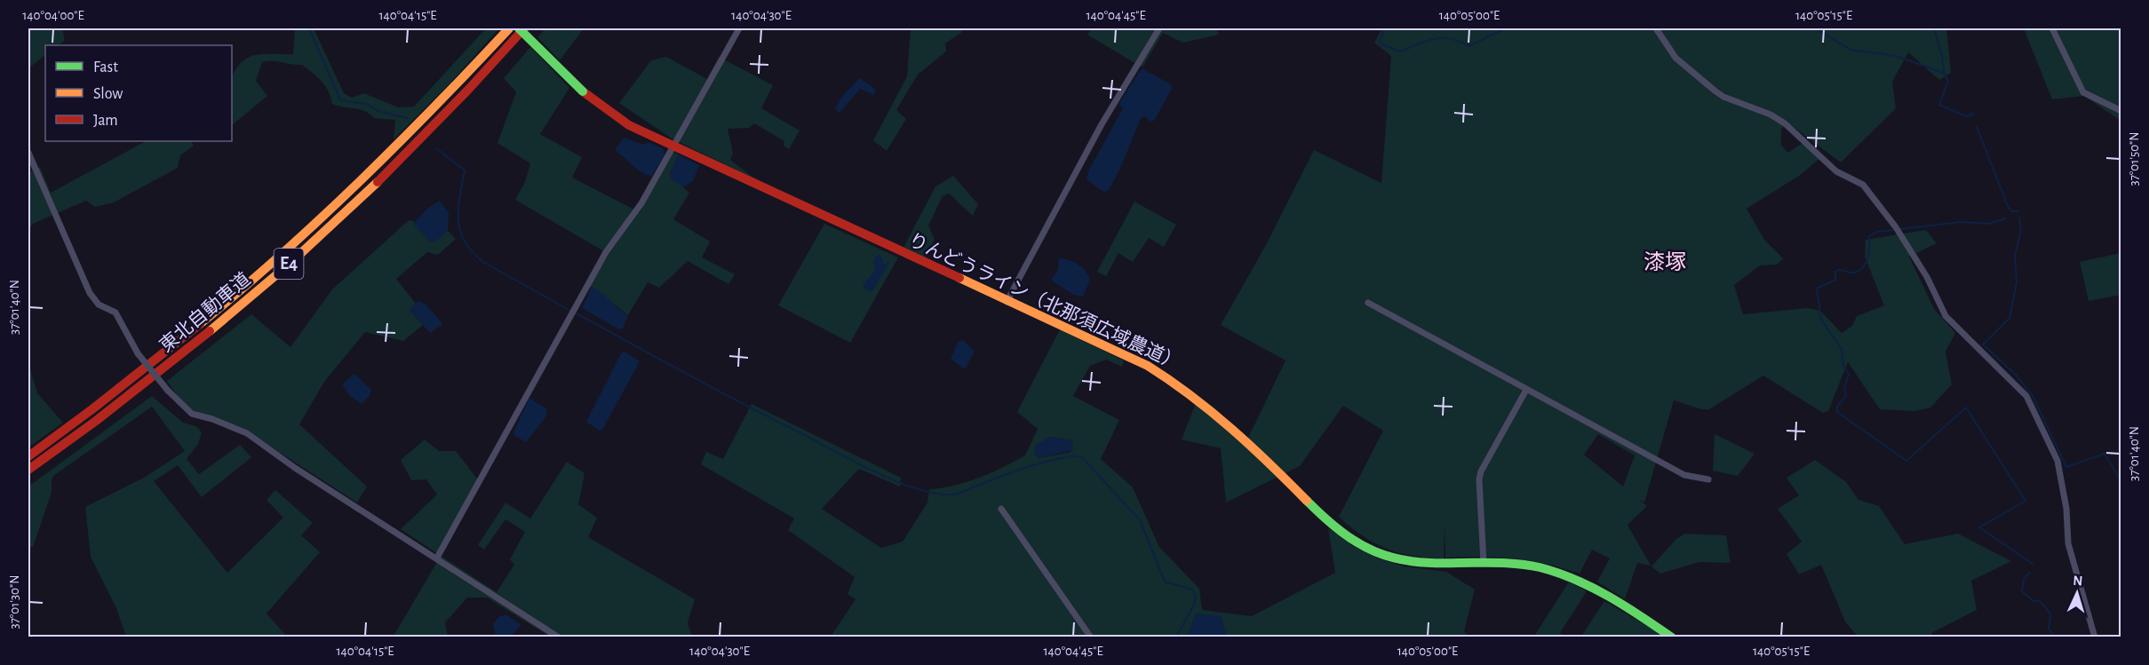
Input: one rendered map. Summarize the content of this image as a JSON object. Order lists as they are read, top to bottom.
{
  "streets": {
    "main road": ["E4", "りんどうライン（北那須広域農道）", "東北自動車道"]
  },
  "districts": ["漆塚"],
  "legend": ["Fast", "Slow", "Jam"],
  "north": "top",
  "coordinates": [
    "140°04'00\"E",
    "140°04'15\"E",
    "140°04'30\"E",
    "140°04'45\"E",
    "140°05'00\"E",
    "140°05'15\"E",
    "37°01'50\"N",
    "37°01'40\"N",
    "37°01'30\"N"
  ]
}
